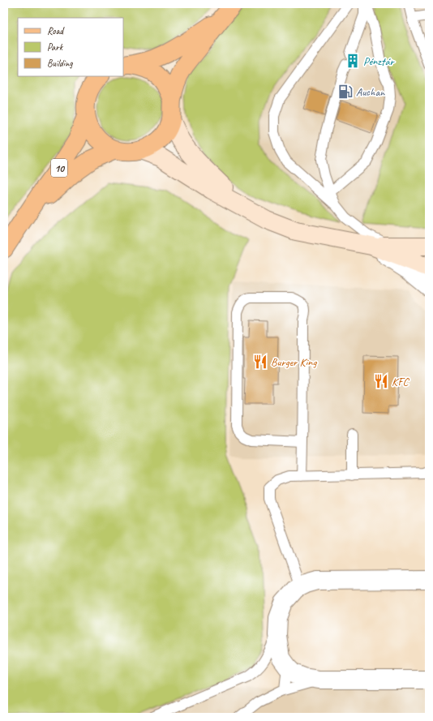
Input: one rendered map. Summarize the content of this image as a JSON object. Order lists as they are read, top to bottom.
{
  "streets": {
    "main road": ["10"]
  },
  "places": {
    "building": ["Pénztár"],
    "fuel station": ["Auchan"],
    "restaurant": ["Burger King", "KFC"]
  },
  "legend": ["Road", "Park", "Building"]
}
